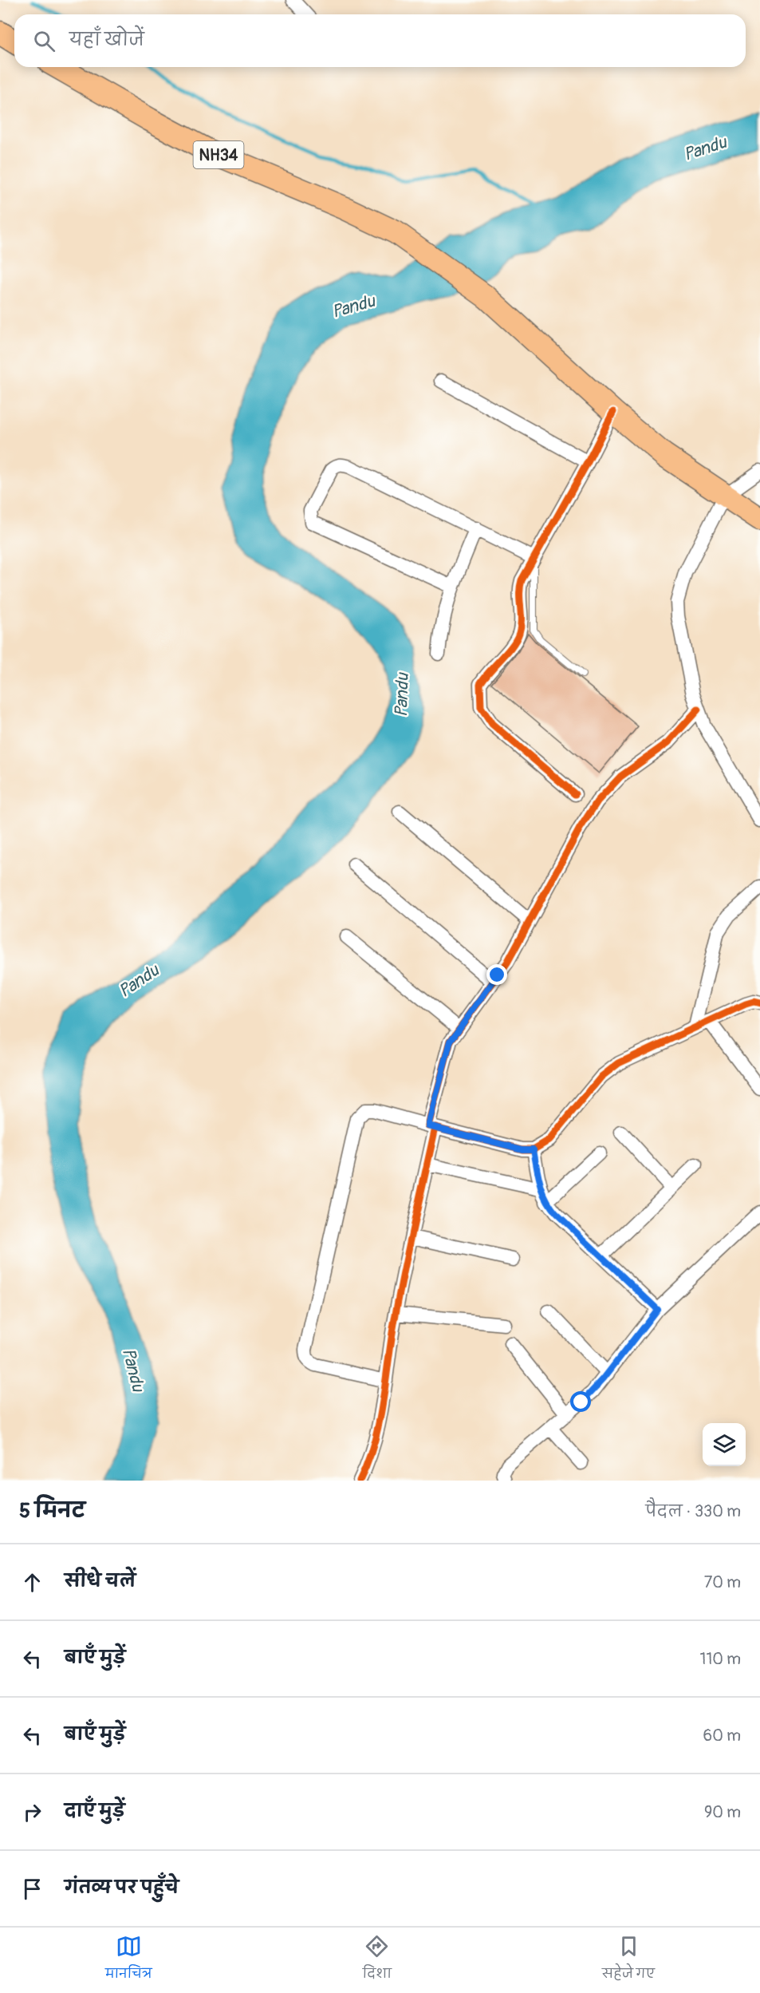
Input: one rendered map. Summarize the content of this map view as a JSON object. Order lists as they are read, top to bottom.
{
  "streets": {
    "highway": ["NH34"]
  },
  "water": ["Pandu"],
  "page": {
    "search": "यहाँ खोजें",
    "heading": ["5 मिनट", "पैदल · 330 m"],
    "list": [
      ["सीधे चलें", "70 m"],
      ["बाएँ मुड़ें", "110 m"],
      ["बाएँ मुड़ें", "60 m"],
      ["दाएँ मुड़ें", "90 m"],
      "गंतव्य पर पहुँचे"
    ],
    "nav": ["मानचित्र", "दिशा", "सहेजे गए"]
  }
}
